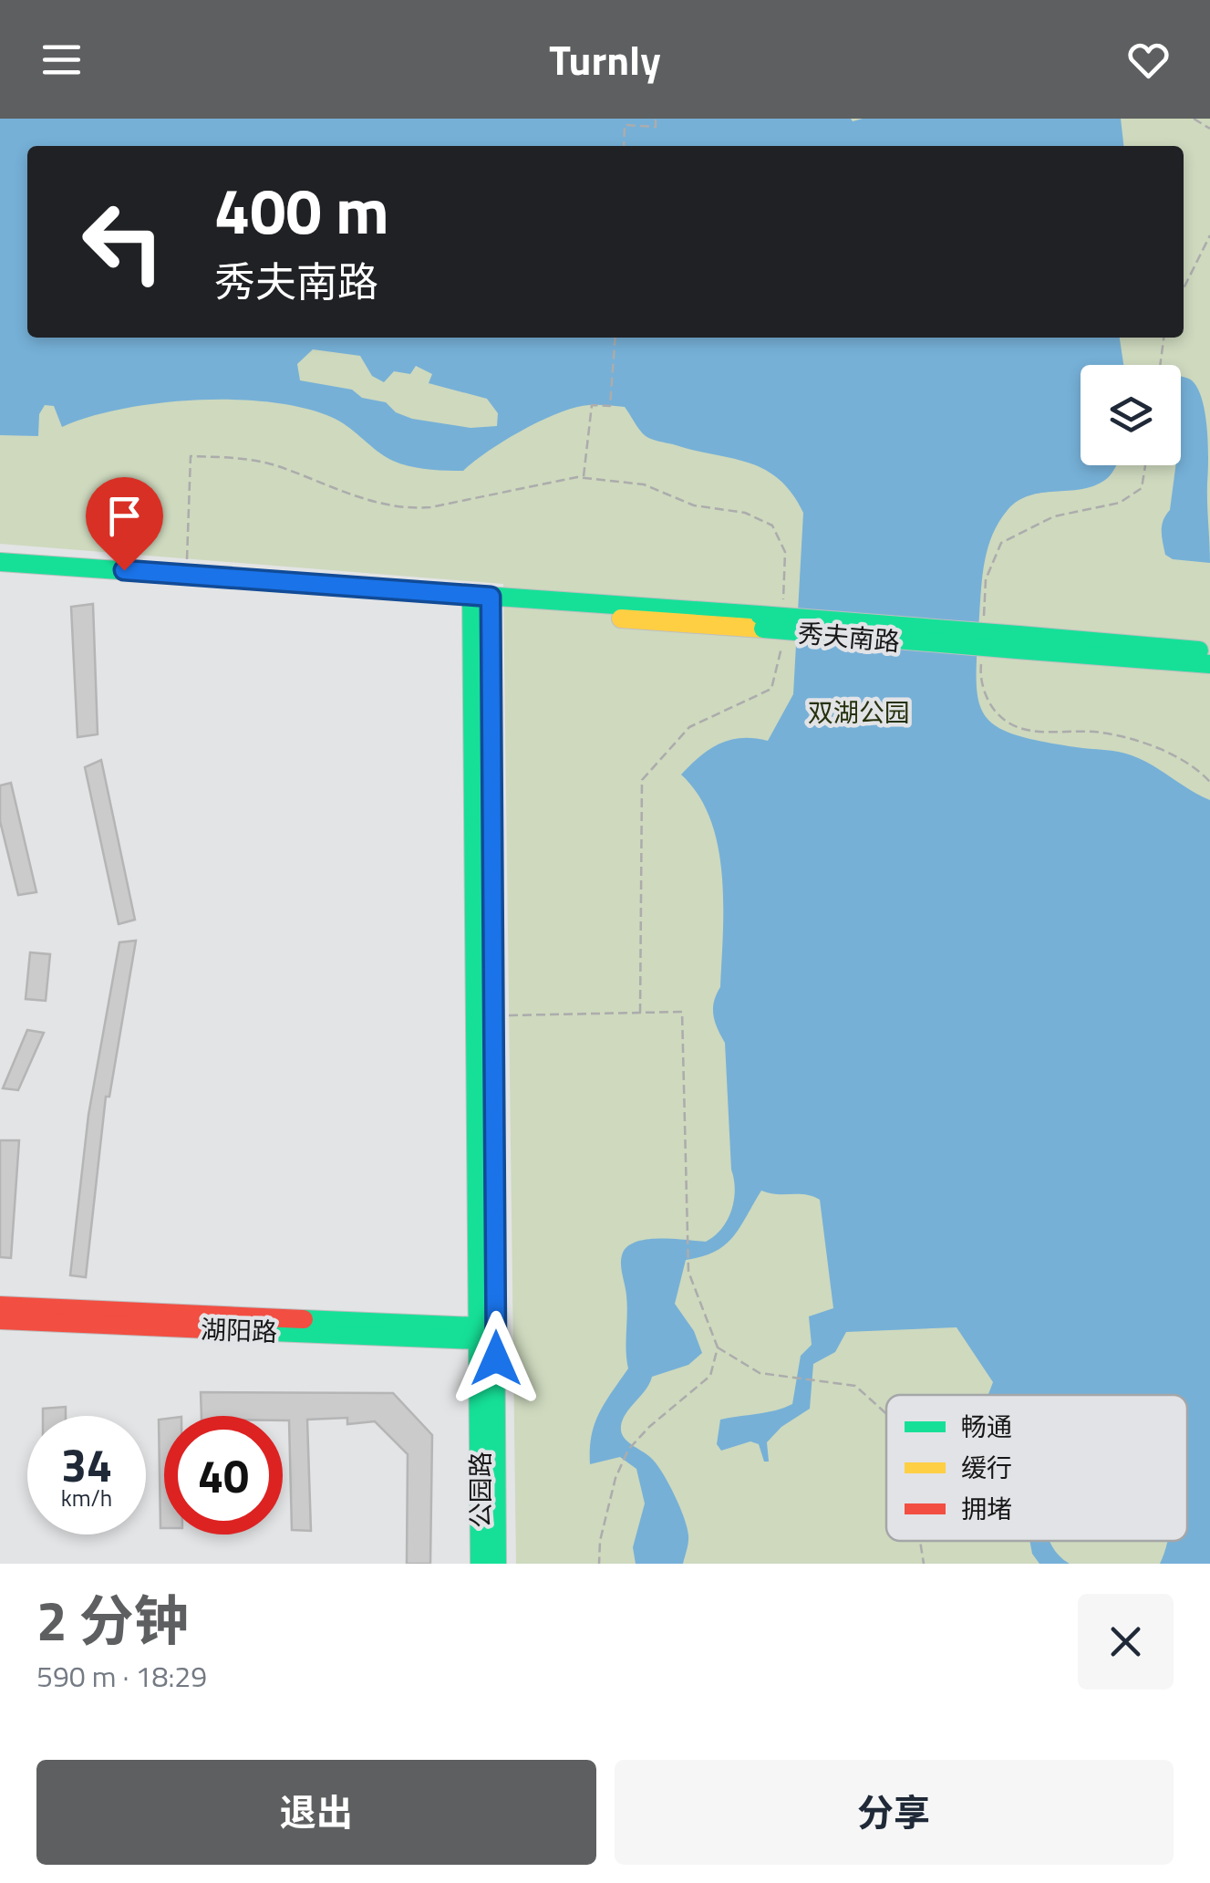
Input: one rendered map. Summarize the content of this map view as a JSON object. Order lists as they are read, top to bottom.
{
  "streets": {
    "street": ["秀夫南路", "湖阳路", "公园路"]
  },
  "crossings": [
    ["秀夫南路", "公园路"],
    ["湖阳路", "公园路"]
  ],
  "parks": ["双湖公园"],
  "legend": ["畅通", "缓行", "拥堵"],
  "page": {
    "header": "Turnly",
    "turn": ["400 m", "秀夫南路"],
    "speed": "34 km/h",
    "limit": "40",
    "heading": ["2 分钟", "590 m · 18:29"],
    "buttons": ["退出", "分享"]
  }
}
